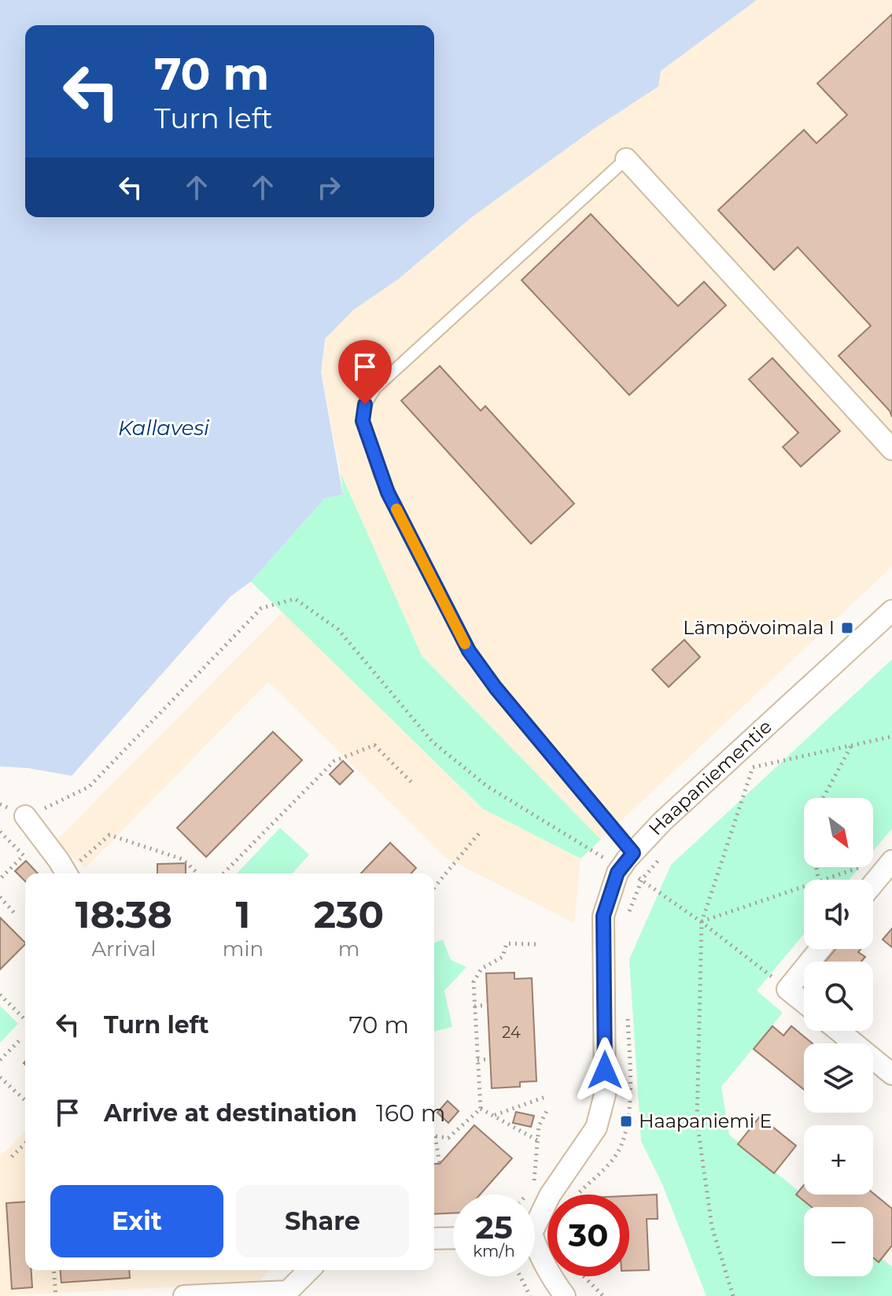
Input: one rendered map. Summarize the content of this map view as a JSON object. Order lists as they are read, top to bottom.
{
  "streets": {
    "street": ["Haapaniementie"]
  },
  "water": ["Kallavesi"],
  "places": {
    "transit": ["Lämpövoimala I", "Haapaniemi E"]
  },
  "house_numbers": ["24"],
  "north": "bottom right",
  "page": {
    "turn": ["70 m", "Turn left"],
    "map_buttons": ["+", "−"],
    "eta": [
      "18:38",
      "Arrival",
      "1",
      "min",
      "230",
      "m"
    ],
    "list": [
      {
        "name": "Turn left",
        "value": "70 m"
      },
      {
        "name": "Arrive at destination",
        "value": "160 m"
      }
    ],
    "buttons": ["Exit", "Share"],
    "speed": "25 km/h",
    "limit": "30"
  }
}
